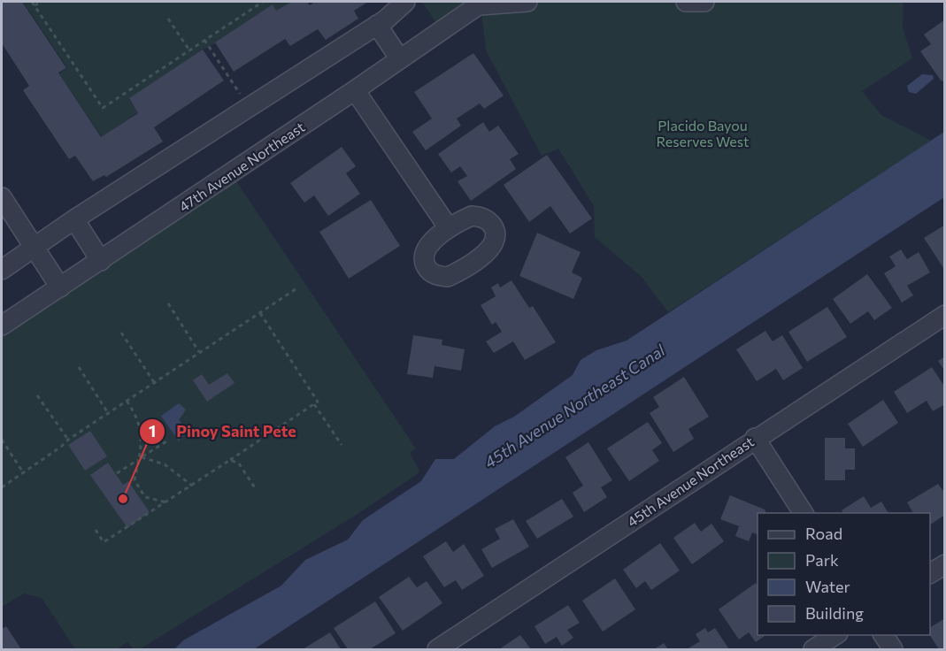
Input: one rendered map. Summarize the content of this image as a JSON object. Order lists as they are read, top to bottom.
{
  "streets": {
    "street": ["47th Avenue Northeast", "45th Avenue Northeast"]
  },
  "water": ["45th Avenue Northeast Canal"],
  "parks": ["Placido Bayou Reserves West"],
  "places": ["Pinoy Saint Pete"],
  "legend": [
    "Road",
    "Park",
    "Water",
    "Building"
  ]
}
